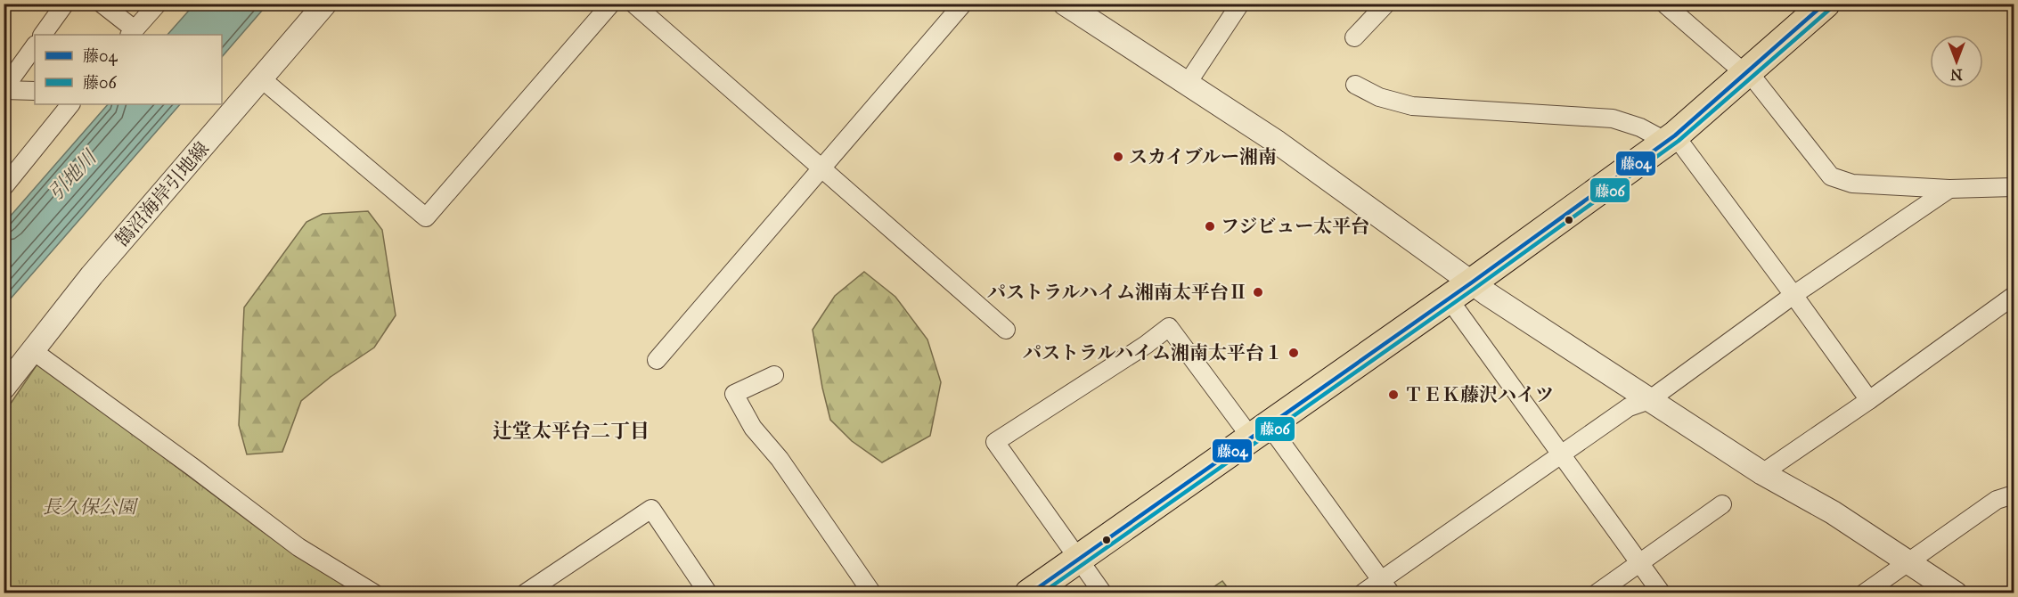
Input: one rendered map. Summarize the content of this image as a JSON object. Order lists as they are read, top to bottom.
{
  "streets": {
    "street": ["鵠沼海岸引地線"]
  },
  "districts": ["辻堂太平台二丁目"],
  "water": ["引地川"],
  "parks": ["長久保公園"],
  "places": [
    "スカイブルー湘南",
    "フジビュー太平台",
    "パストラルハイム湘南太平台Ⅱ",
    "パストラルハイム湘南太平台１",
    "ＴＥＫ藤沢ハイツ"
  ],
  "lines": ["transit line 藤04", "transit line 藤06"],
  "legend": ["藤04", "藤06"],
  "north": "bottom"
}
